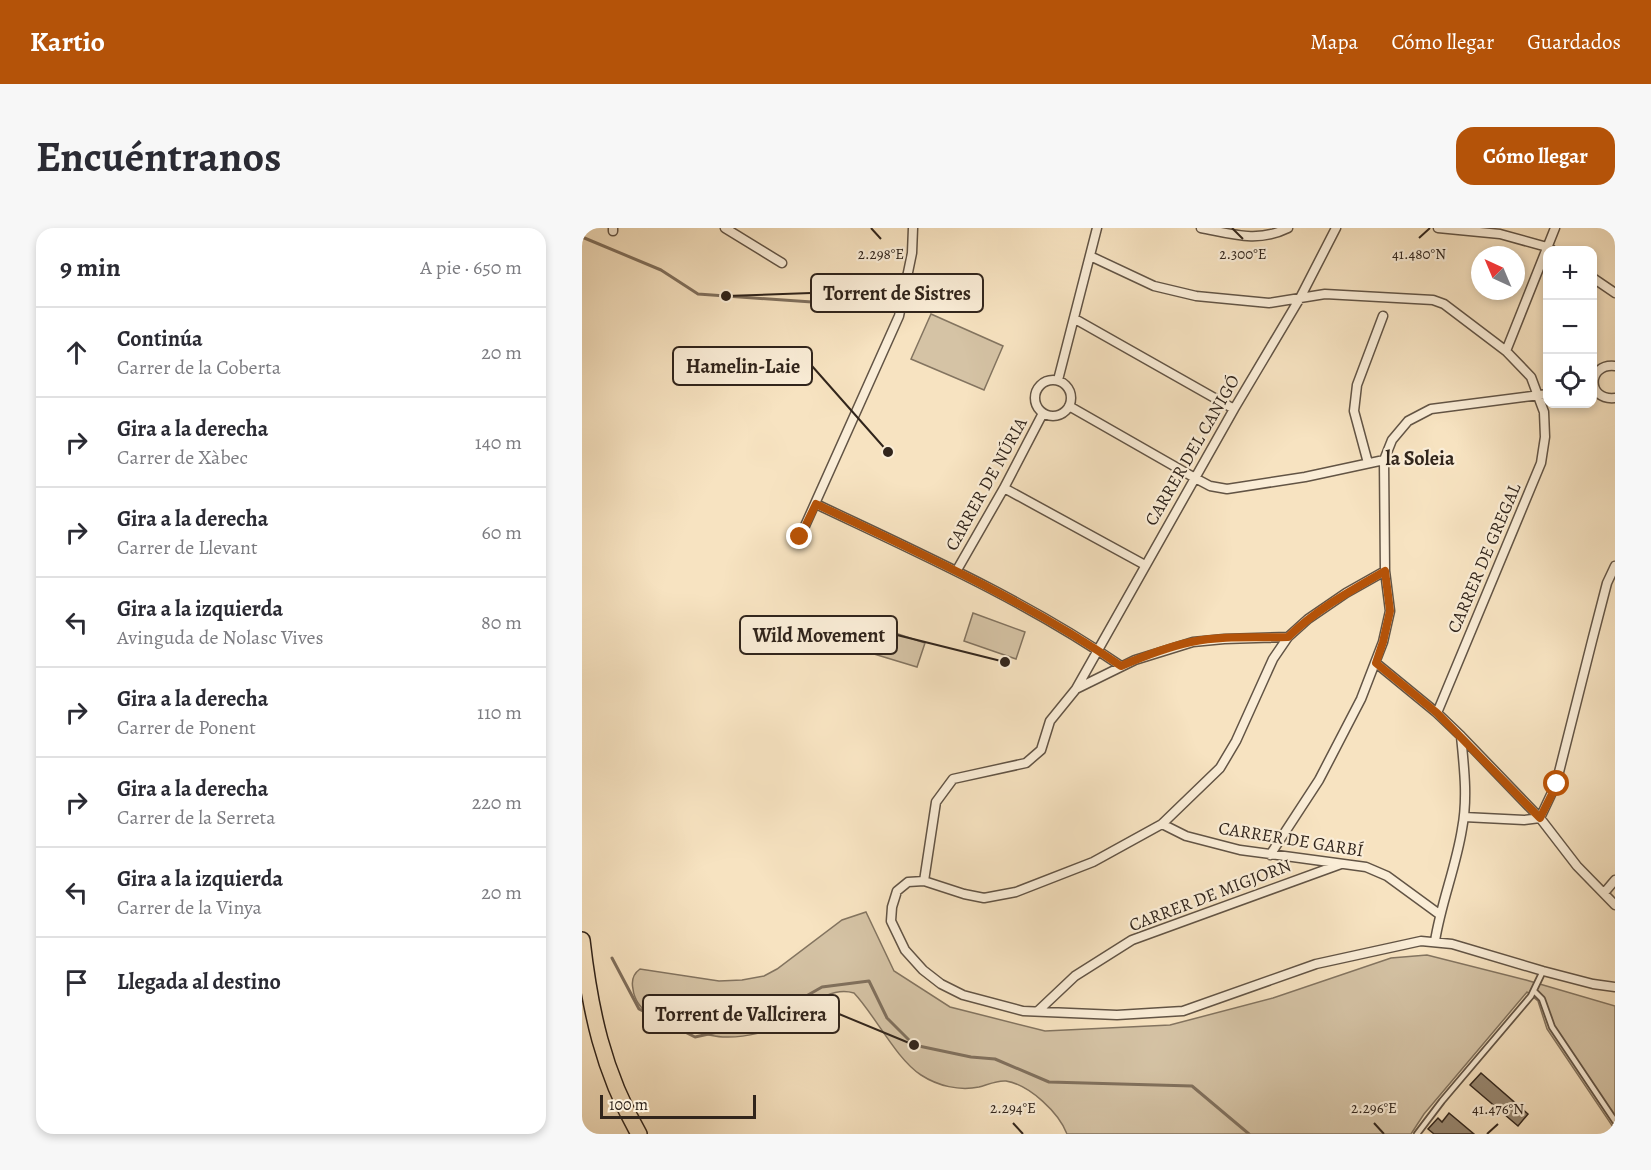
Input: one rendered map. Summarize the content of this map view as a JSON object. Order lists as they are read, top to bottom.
{
  "streets": {
    "street": [
      "CARRER DEL CANIGÓ",
      "CARRER DE NÚRIA",
      "CARRER DE GREGAL",
      "CARRER DE GARBÍ",
      "CARRER DE MIGJORN"
    ]
  },
  "crossings": [
    ["CARRER DEL CANIGÓ", "CARRER DE GREGAL"],
    ["CARRER DE GARBÍ", "CARRER DE MIGJORN"]
  ],
  "districts": ["la Soleia"],
  "places": [
    "Torrent de Sistres",
    "Hamelin-Laie",
    "Wild Movement",
    "Torrent de Vallcirera"
  ],
  "scale_bar": "100 m",
  "north": "top left",
  "page": {
    "header": "Kartio",
    "nav": ["Mapa", "Cómo llegar", "Guardados"],
    "buttons": "Cómo llegar",
    "title": "Encuéntranos",
    "heading": ["9 min", "A pie · 650 m"],
    "map_buttons": ["+", "−"],
    "list": [
      ["Continúa", "Carrer de la Coberta", "20 m"],
      ["Gira a la derecha", "Carrer de Xàbec", "140 m"],
      ["Gira a la derecha", "Carrer de Llevant", "60 m"],
      ["Gira a la izquierda", "Avinguda de Nolasc Vives", "80 m"],
      ["Gira a la derecha", "Carrer de Ponent", "110 m"],
      ["Gira a la derecha", "Carrer de la Serreta", "220 m"],
      ["Gira a la izquierda", "Carrer de la Vinya", "20 m"],
      "Llegada al destino"
    ],
    "scale": "100 m"
  },
  "coordinates": [
    "41.480°N",
    "2.298°E",
    "2.300°E",
    "2.294°E",
    "2.296°E",
    "41.476°N"
  ]
}
